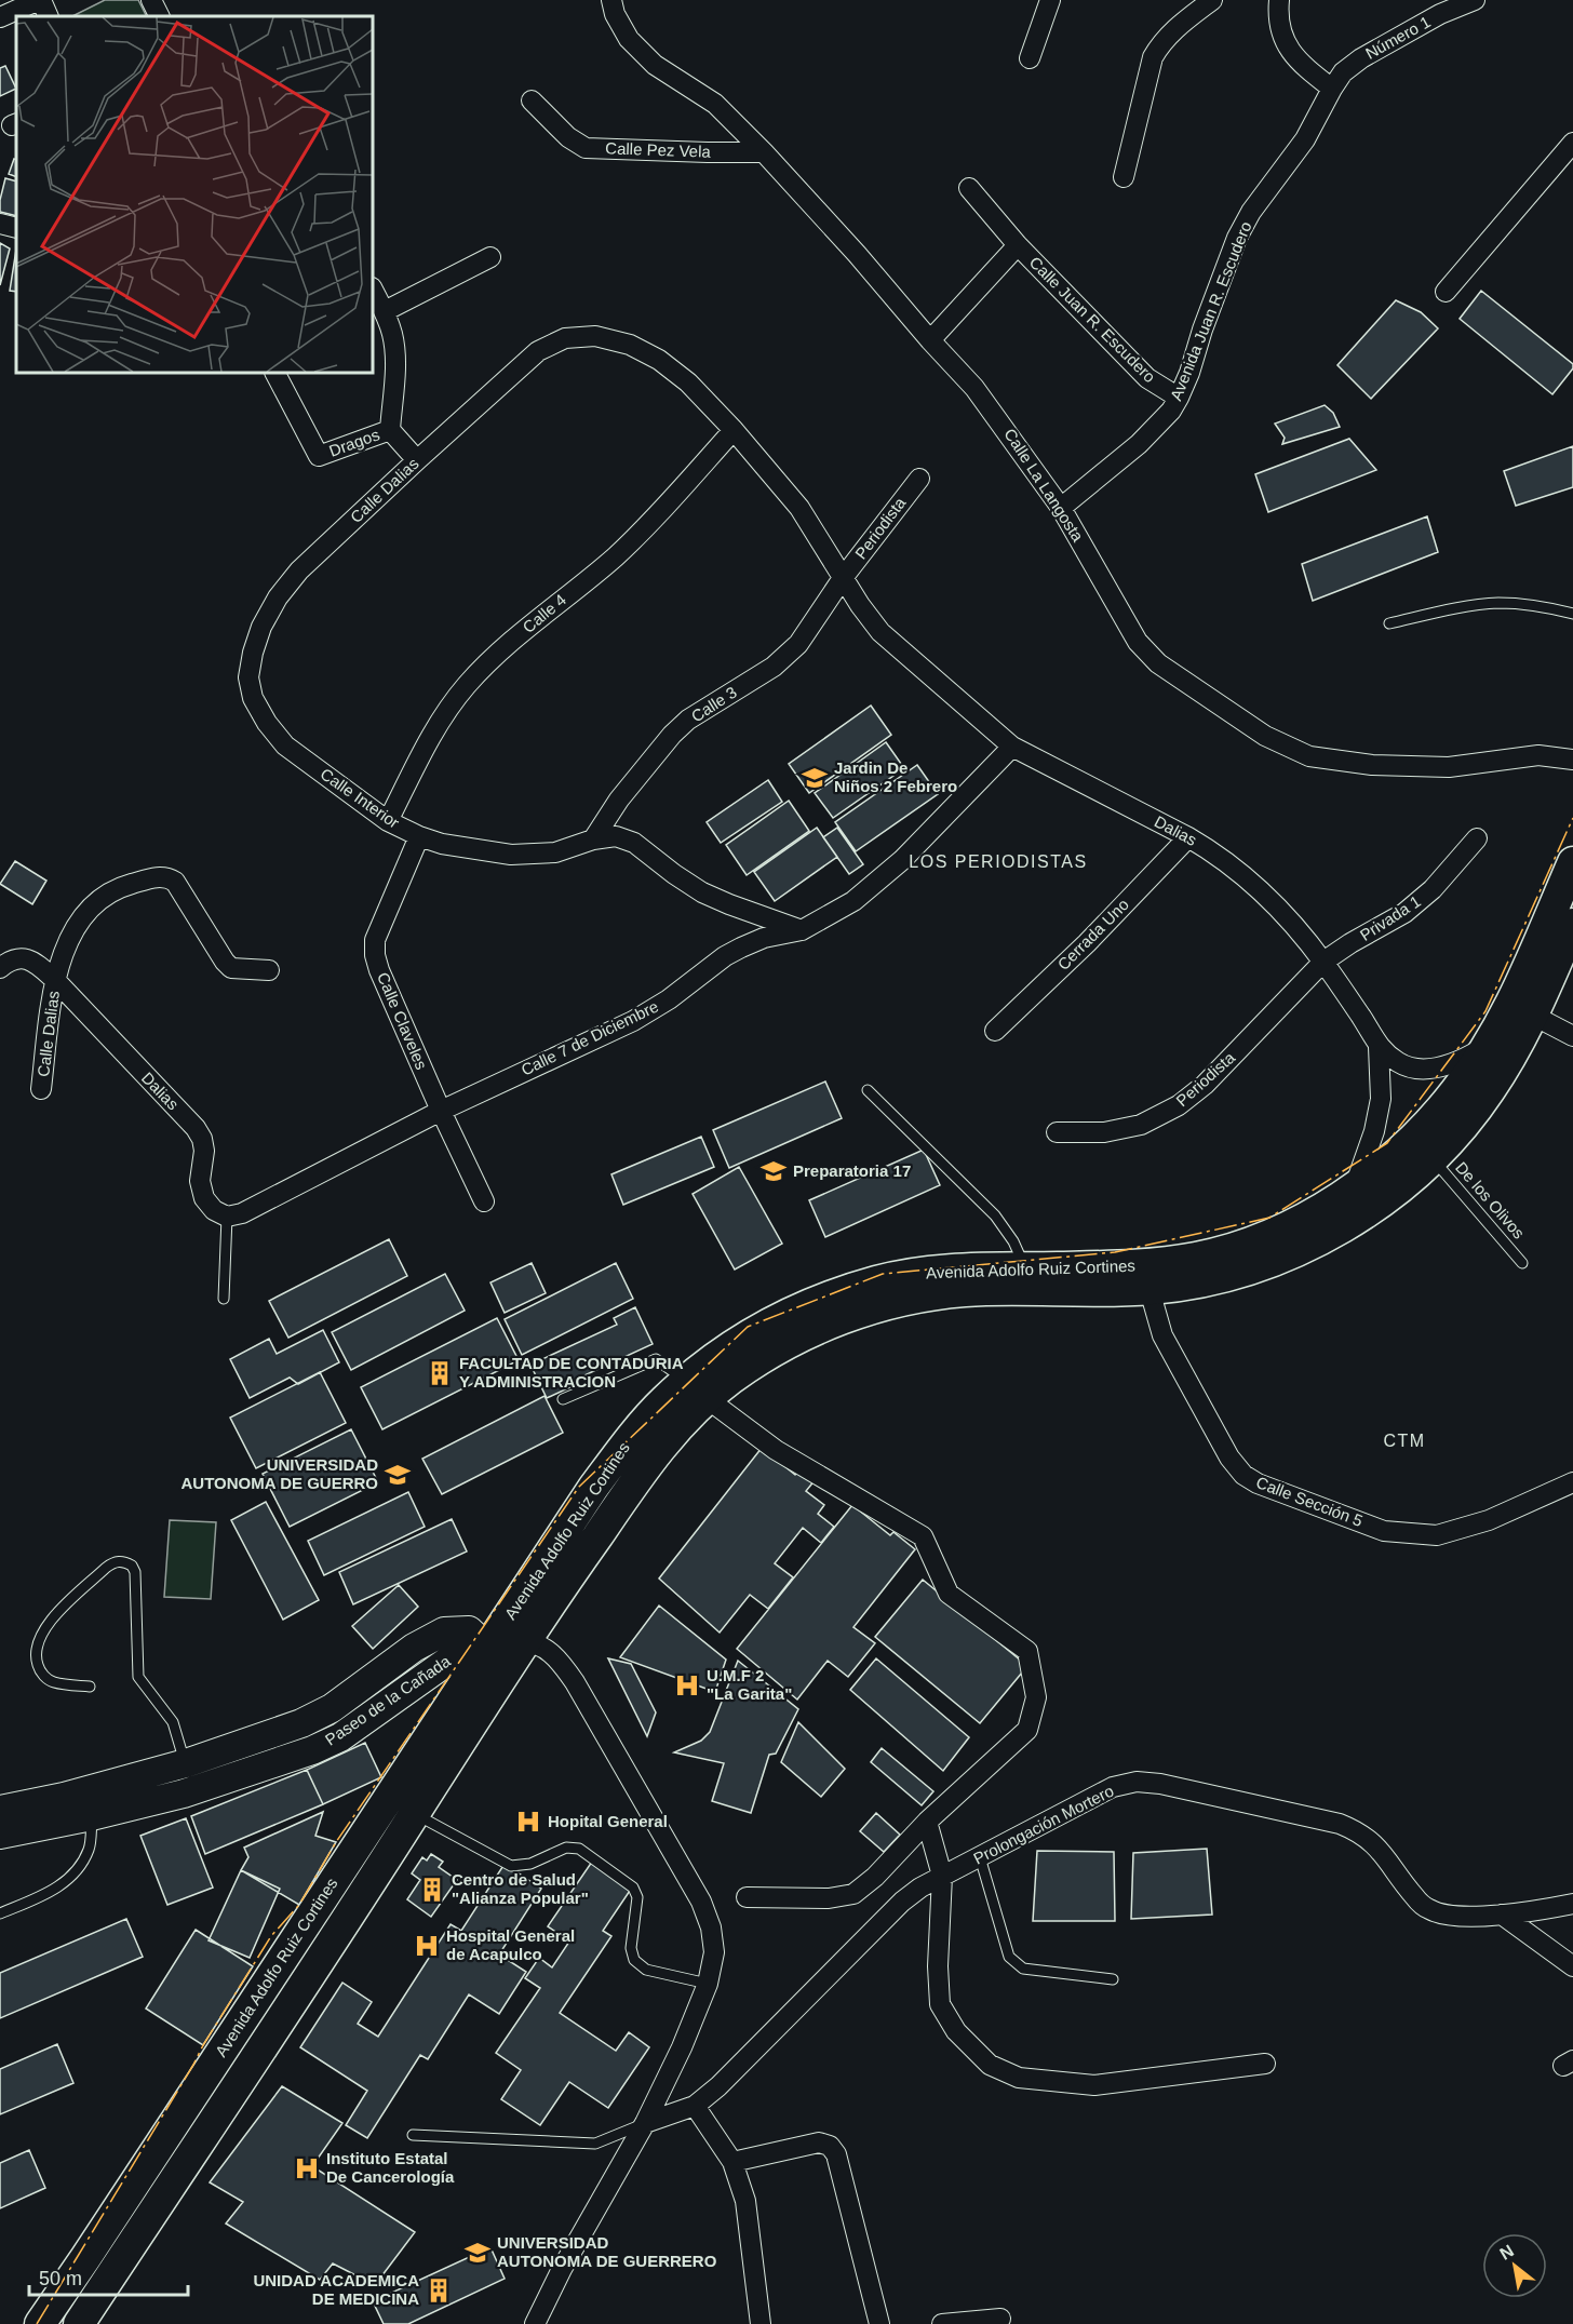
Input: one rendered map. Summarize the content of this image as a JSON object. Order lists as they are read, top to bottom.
{
  "streets": {
    "main road": ["Avenida Adolfo Ruiz Cortines"],
    "street": [
      "Número 1",
      "Calle Pez Vela",
      "Avenida Juan R. Escudero",
      "Calle Juan R. Escudero",
      "Dragos",
      "Calle La Langosta",
      "Calle Dalias",
      "Periodista",
      "Calle 4",
      "Calle 3",
      "Calle Interior",
      "Dalias",
      "Privada 1",
      "Cerrada Uno",
      "Calle Claveles",
      "Calle 7 de Diciembre",
      "Calle Sección 5",
      "Paseo de la Cañada",
      "Prolongación Mortero"
    ],
    "lane": ["De los Olivos"]
  },
  "crossings": [
    ["Número 1", "Avenida Juan R. Escudero"],
    ["Calle Pez Vela", "Calle La Langosta"],
    ["Avenida Juan R. Escudero", "Calle Juan R. Escudero"],
    ["Avenida Juan R. Escudero", "Calle La Langosta"],
    ["Calle Juan R. Escudero", "Calle La Langosta"],
    ["Calle Dalias", "Calle Interior"],
    ["Calle Dalias", "Dalias"],
    ["Periodista", "Calle 3"],
    ["Periodista", "Dalias"],
    ["Periodista", "Privada 1"],
    ["Calle 4", "Calle Interior"],
    ["Calle 4", "Dalias"],
    ["Calle 3", "Calle Interior"],
    ["Calle 3", "Dalias"],
    ["Calle Interior", "Calle Claveles"],
    ["Calle Interior", "Calle 7 de Diciembre"],
    ["Dalias", "Privada 1"],
    ["Dalias", "Cerrada Uno"],
    ["Dalias", "Calle 7 de Diciembre"],
    ["Dalias", "Avenida Adolfo Ruiz Cortines"],
    ["Calle Claveles", "Calle 7 de Diciembre"],
    ["De los Olivos", "Avenida Adolfo Ruiz Cortines"],
    ["Avenida Adolfo Ruiz Cortines", "Calle Sección 5"],
    ["Avenida Adolfo Ruiz Cortines", "Paseo de la Cañada"]
  ],
  "districts": ["LOS PERIODISTAS", "CTM"],
  "places": {
    "school or university": [
      "Jardin De Niños 2 Febrero",
      "Preparatoria 17",
      "UNIVERSIDAD AUTONOMA DE GUERRO",
      "UNIVERSIDAD AUTONOMA DE GUERRERO"
    ],
    "building": ["FACULTAD DE CONTADURIA Y ADMINISTRACION", "Centro de Salud \"Alianza Popular\"", "UNIDAD ACADEMICA DE MEDICINA"],
    "hospital": [
      "U.M.F 2 \"La Garita\"",
      "Hopital General",
      "Hospital General de Acapulco",
      "Instituto Estatal De Cancerología"
    ]
  },
  "scale_bar": "50 m",
  "north": "top left"
}
